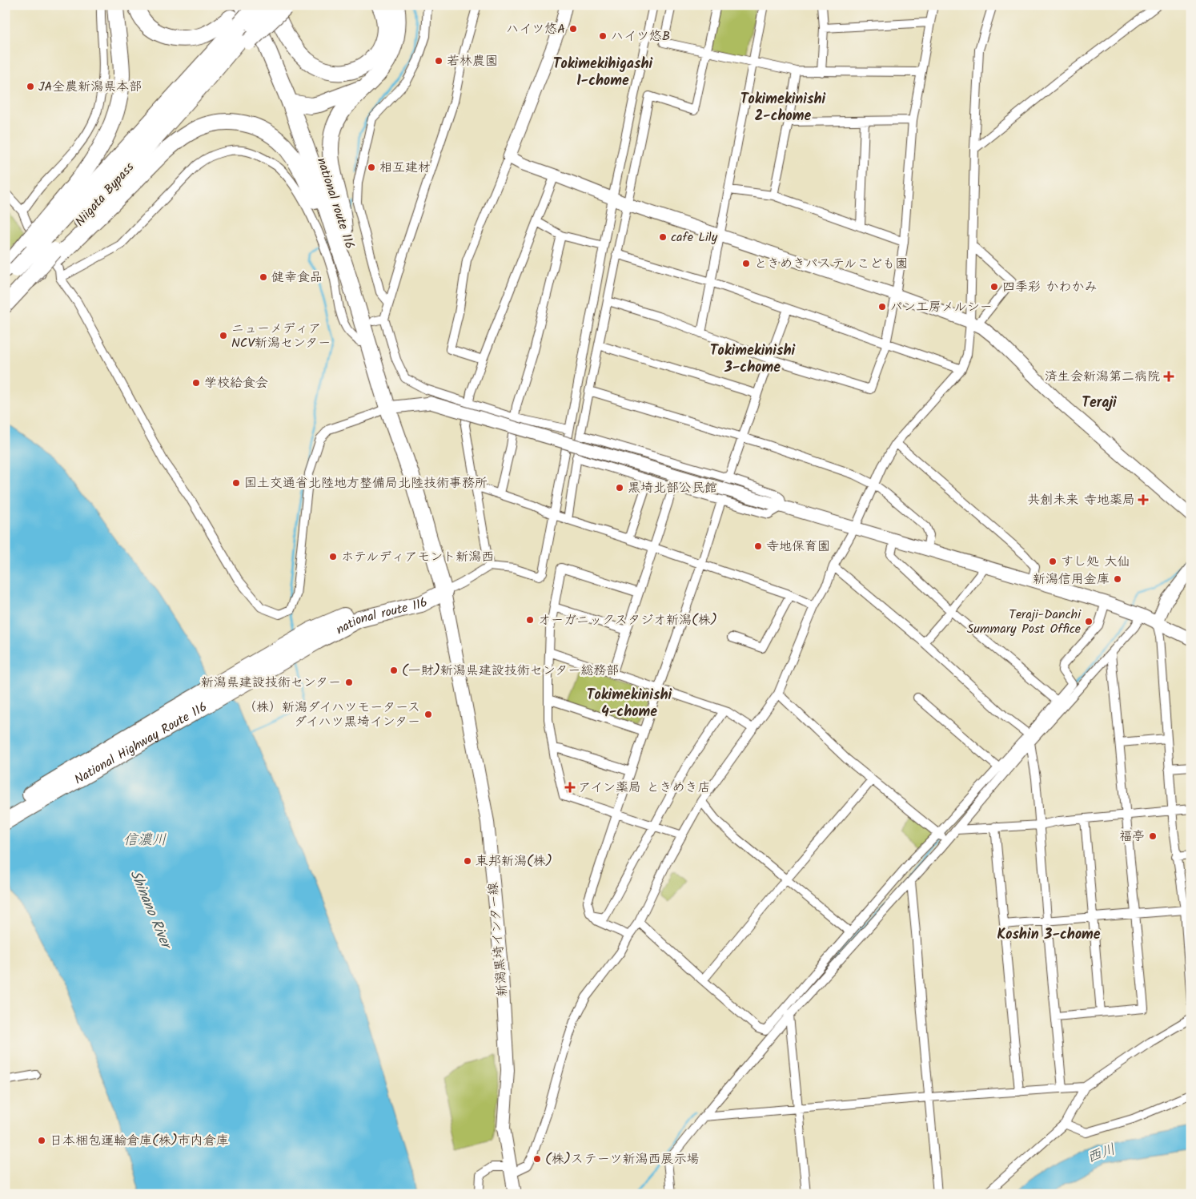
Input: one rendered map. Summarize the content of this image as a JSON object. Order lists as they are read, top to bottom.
{
  "streets": {
    "highway": ["Niigata Bypass", "national route 116", "National Highway Route 116"],
    "main road": ["新潟黒埼インター線"]
  },
  "crossings": [
    ["national route 116", "National Highway Route 116"],
    ["national route 116", "新潟黒埼インター線"]
  ],
  "districts": [
    "Tokimekihigashi 1-chome",
    "Tokimekinishi 2-chome",
    "Tokimekinishi 3-chome",
    "Teraji",
    "Tokimekinishi 4-chome",
    "Koshin 3-chome"
  ],
  "water": ["信濃川", "Shinano River", "西川"],
  "places": {
    "other": [
      "ハイツ悠A",
      "ハイツ悠B",
      "若林農園",
      "JA全農新潟県本部",
      "相互建材",
      "cafe Lily",
      "ときめきパステルこども園",
      "健幸食品",
      "四季彩 かわかみ",
      "パン工房メルシー",
      "ニューメディア NCV新潟センター",
      "学校給食会",
      "国土交通省北陸地方整備局北陸技術事務所",
      "黒埼北部公民館",
      "寺地保育園",
      "ホテルディアモント新潟西",
      "すし処 大仙",
      "新潟信用金庫",
      "オーガニックスタジオ新潟(株)",
      "Teraji-Danchi Summary Post Office",
      "(一財)新潟県建設技術センター総務部",
      "新潟県建設技術センター",
      "（株）新潟ダイハツモータース ダイハツ黒埼インター",
      "福亭",
      "東邦新潟(株)",
      "日本梱包運輸倉庫(株)市内倉庫",
      "(株)ステーツ新潟西展示場"
    ],
    "health": ["済生会新潟第二病院", "共創未来 寺地薬局", "アイン薬局 ときめき店"]
  }
}
